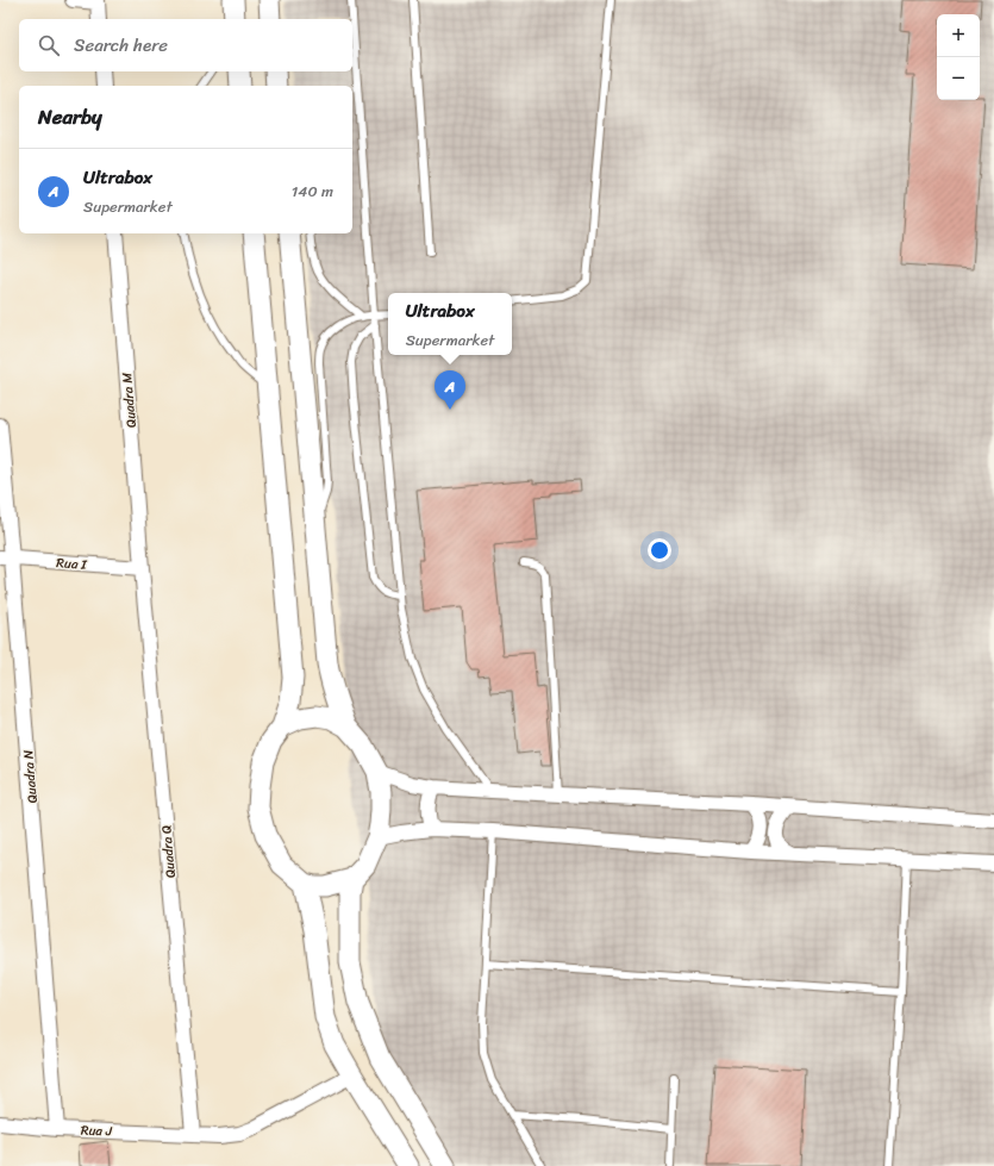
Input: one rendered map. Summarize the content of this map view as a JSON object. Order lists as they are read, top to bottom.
{
  "streets": {
    "street": [
      "Quadra M",
      "Rua I",
      "Quadra N",
      "Quadra Q",
      "Rua J"
    ]
  },
  "crossings": [
    ["Quadra M", "Rua I"],
    ["Quadra M", "Quadra Q"],
    ["Rua I", "Quadra N"],
    ["Rua I", "Quadra Q"],
    ["Quadra N", "Rua J"],
    ["Quadra Q", "Rua J"]
  ],
  "page": {
    "map_buttons": ["+", "−"],
    "search": "Search here",
    "heading": "Nearby",
    "list": [
      {
        "mark": "A",
        "name": "Ultrabox",
        "note": "Supermarket",
        "value": "140 m"
      }
    ],
    "popup": ["Ultrabox", "Supermarket"],
    "pins": "A"
  }
}
